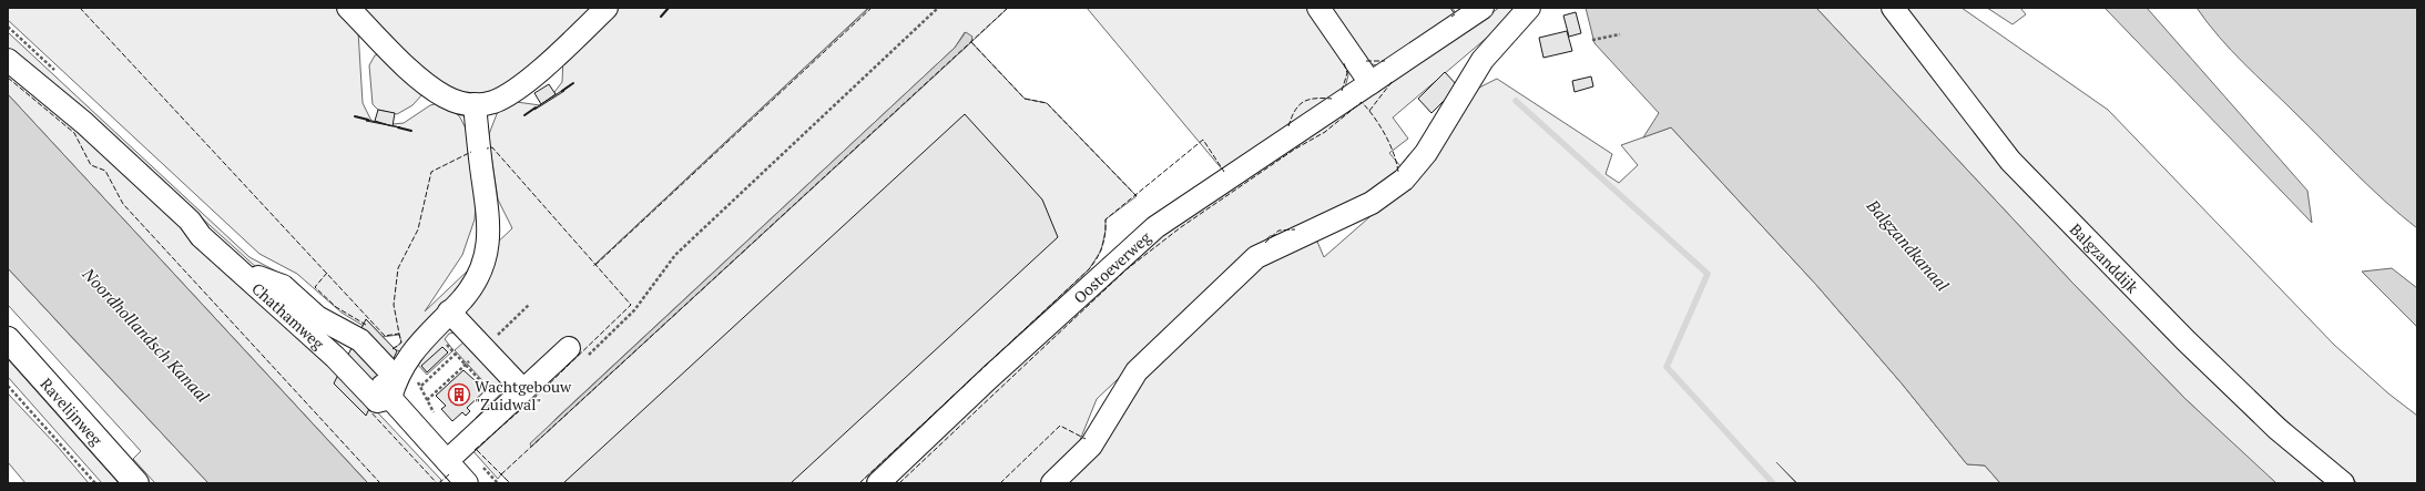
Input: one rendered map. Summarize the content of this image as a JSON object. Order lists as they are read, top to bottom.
{
  "streets": {
    "main road": ["Ravelijnweg"],
    "street": ["Balgzanddijk", "Oostoeverweg", "Chathamweg"]
  },
  "water": ["Balgzandkanaal", "Noordhollandsch Kanaal"],
  "places": {
    "building": ["Wachtgebouw \"Zuidwal\""]
  }
}
